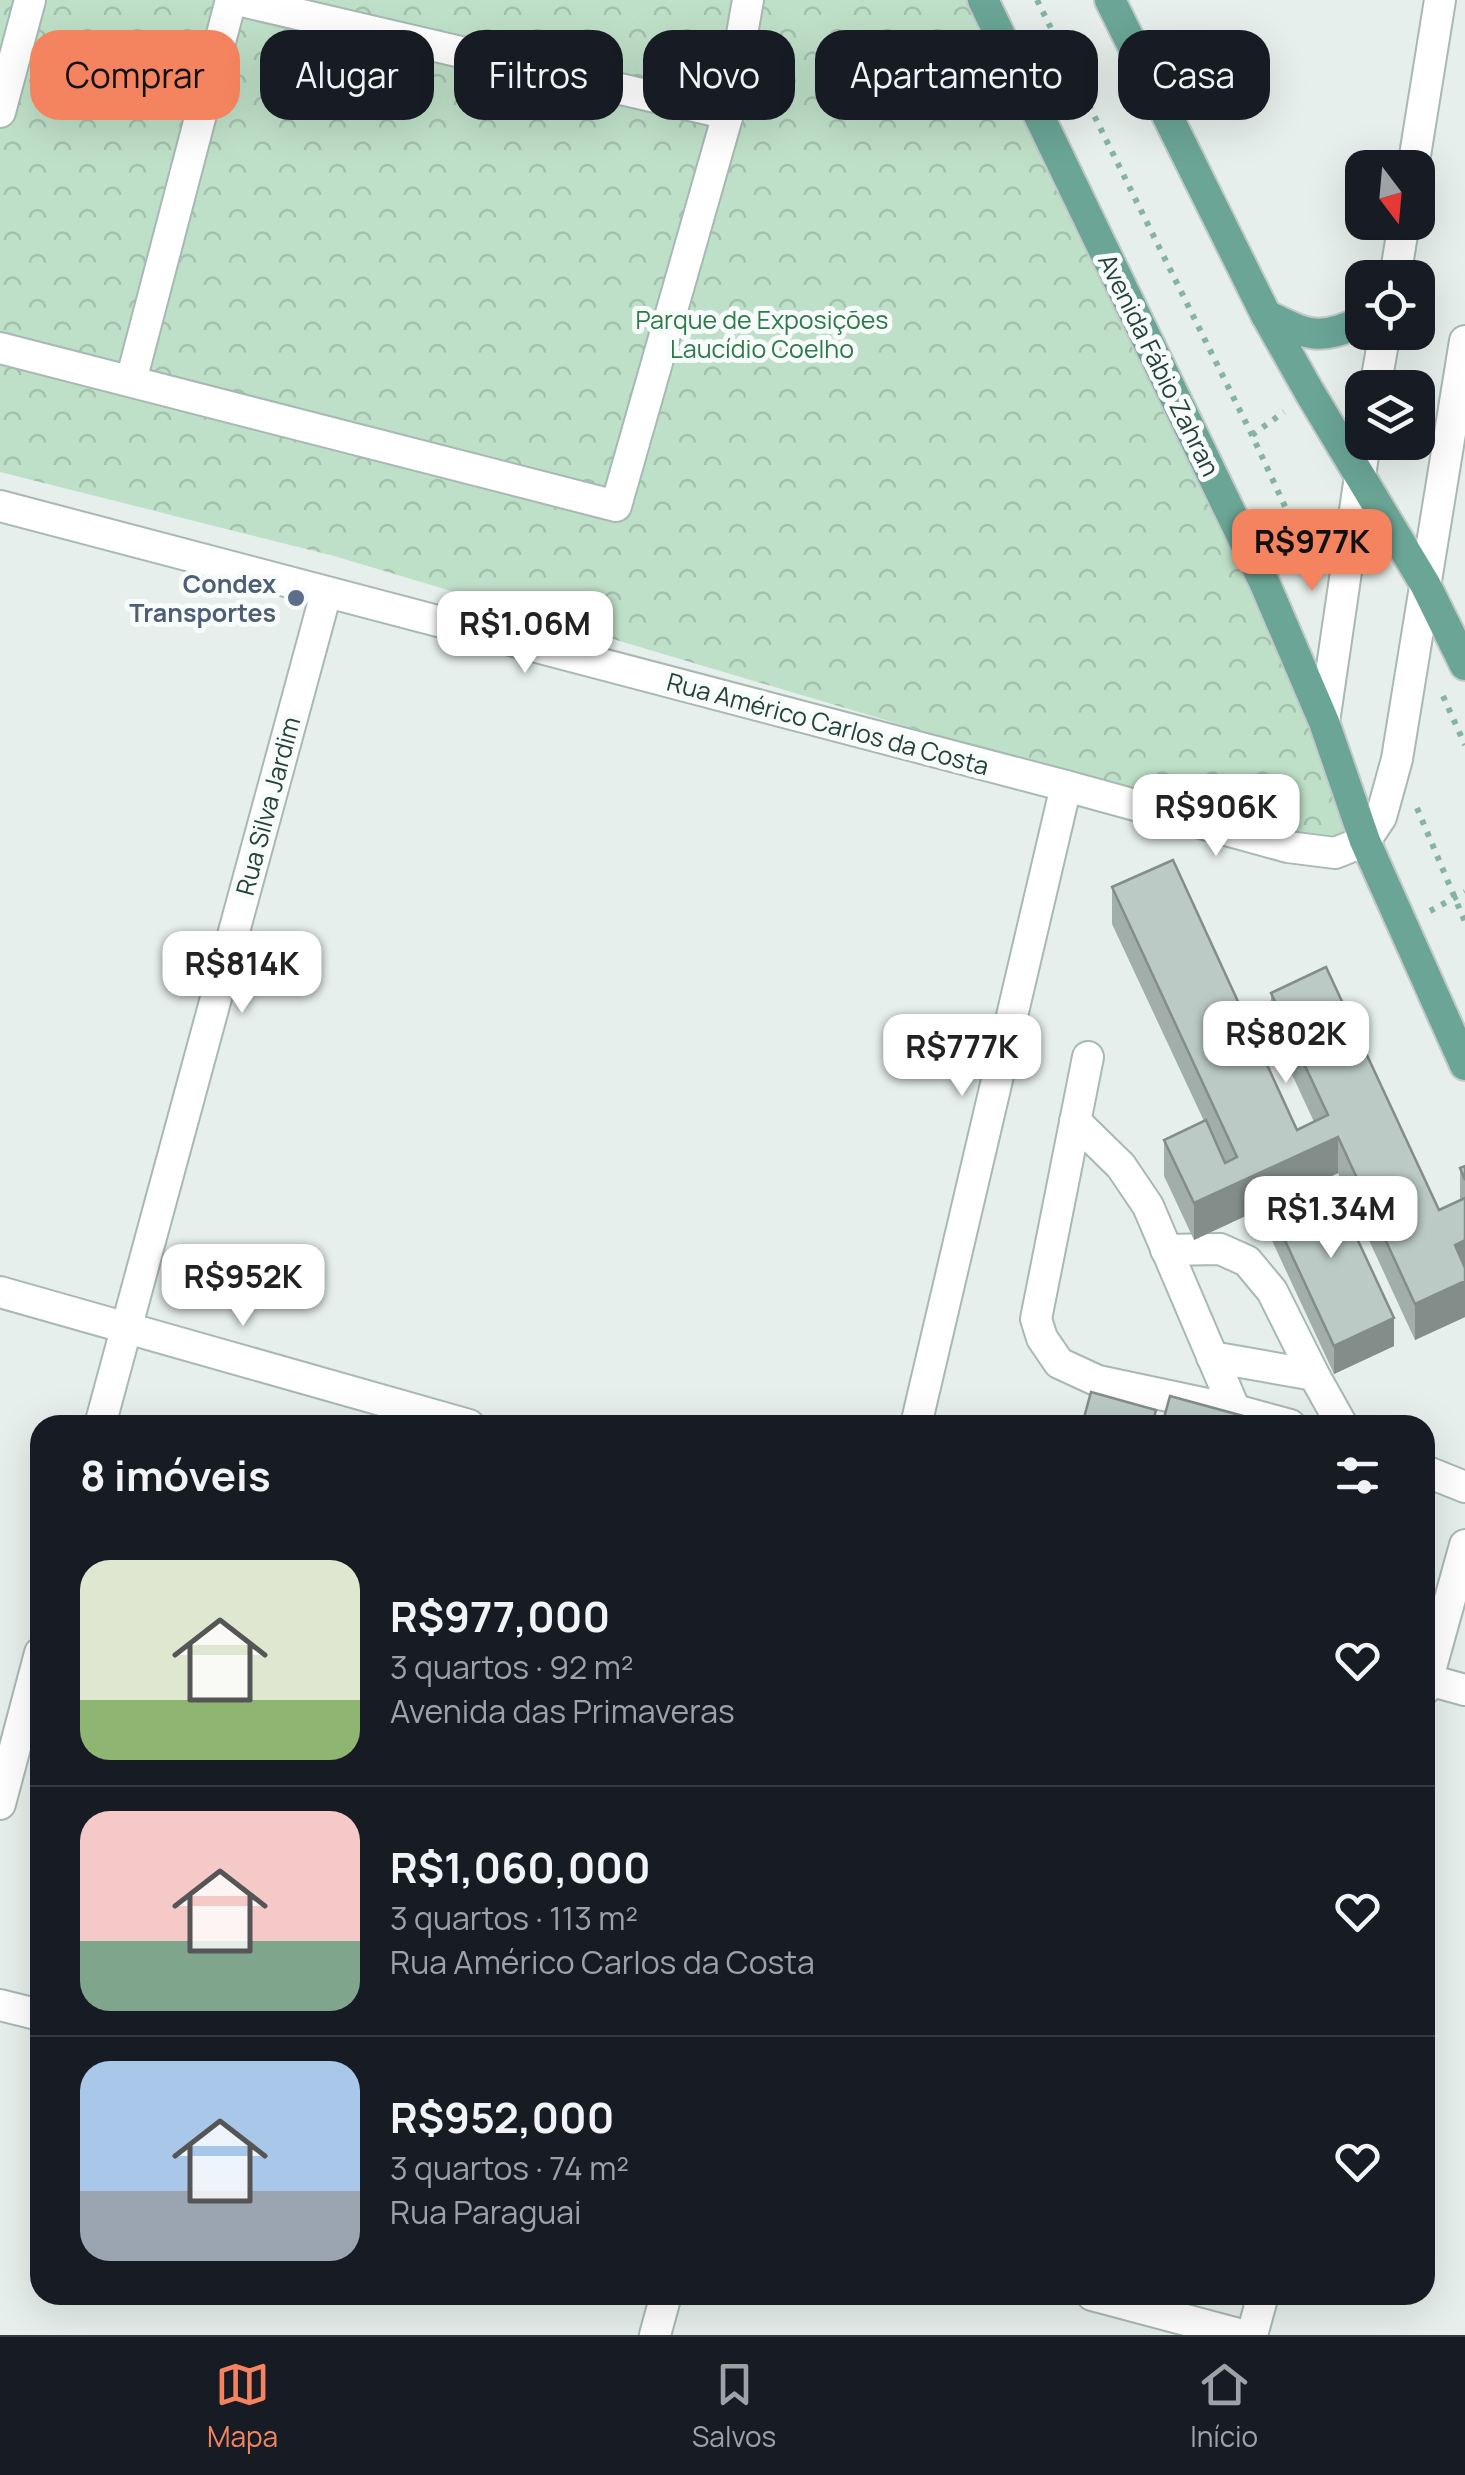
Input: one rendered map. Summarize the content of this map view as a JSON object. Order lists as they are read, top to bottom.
{
  "streets": {
    "main road": ["Avenida Fábio Zahran"],
    "street": ["Rua Américo Carlos da Costa", "Rua Silva Jardim"]
  },
  "crossings": [
    ["Avenida Fábio Zahran", "Rua Américo Carlos da Costa"],
    ["Rua Américo Carlos da Costa", "Rua Silva Jardim"]
  ],
  "parks": ["Parque de Exposições Laucídio Coelho"],
  "places": ["Condex Transportes"],
  "north": "bottom",
  "page": {
    "chip": [
      "Comprar",
      "Alugar",
      "Filtros",
      "Novo",
      "Apartamento",
      "Casa"
    ],
    "price": [
      "R$977K",
      "R$1.06M",
      "R$906K",
      "R$814K",
      "R$802K",
      "R$777K",
      "R$1.34M",
      "R$952K"
    ],
    "heading": "8 imóveis",
    "list": [
      {
        "name": "R$977,000",
        "note": "3 quartos · 92 m² · Avenida das Primaveras"
      },
      {
        "name": "R$1,060,000",
        "note": "3 quartos · 113 m² · Rua Américo Carlos da Costa"
      },
      {
        "name": "R$952,000",
        "note": "3 quartos · 74 m² · Rua Paraguai"
      }
    ],
    "tabs": ["Mapa", "Salvos", "Início"]
  }
}
